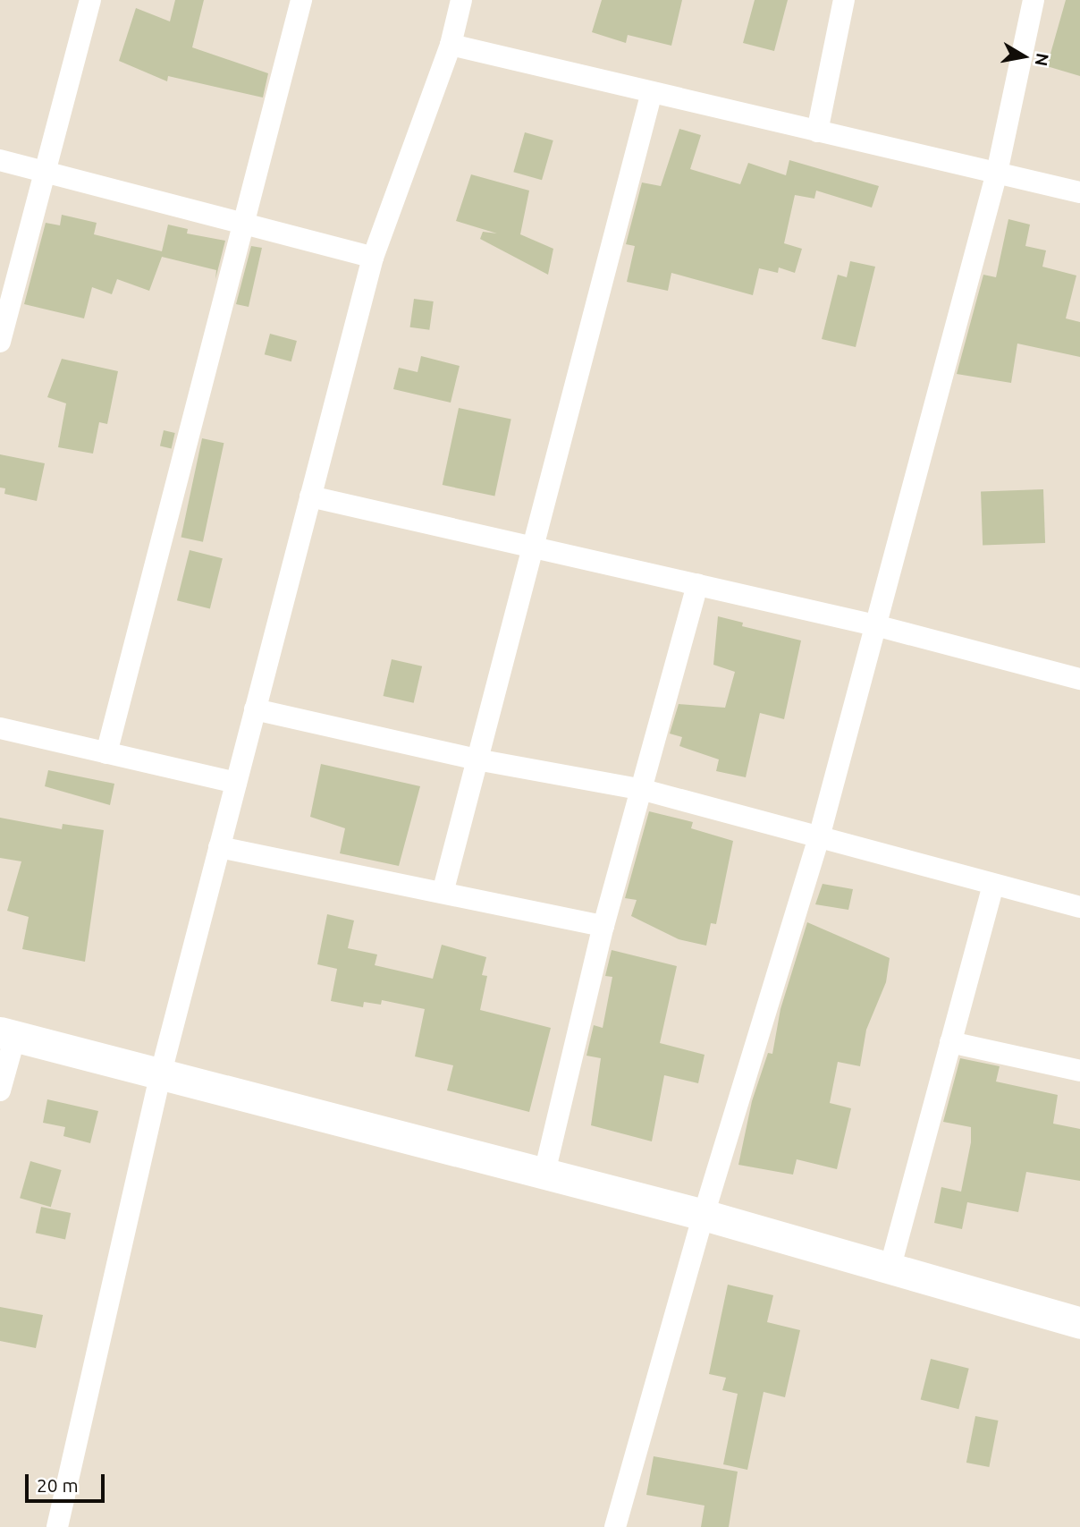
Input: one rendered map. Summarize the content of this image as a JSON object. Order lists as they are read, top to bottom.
{
  "scale_bar": "20 m",
  "north": "right"
}
